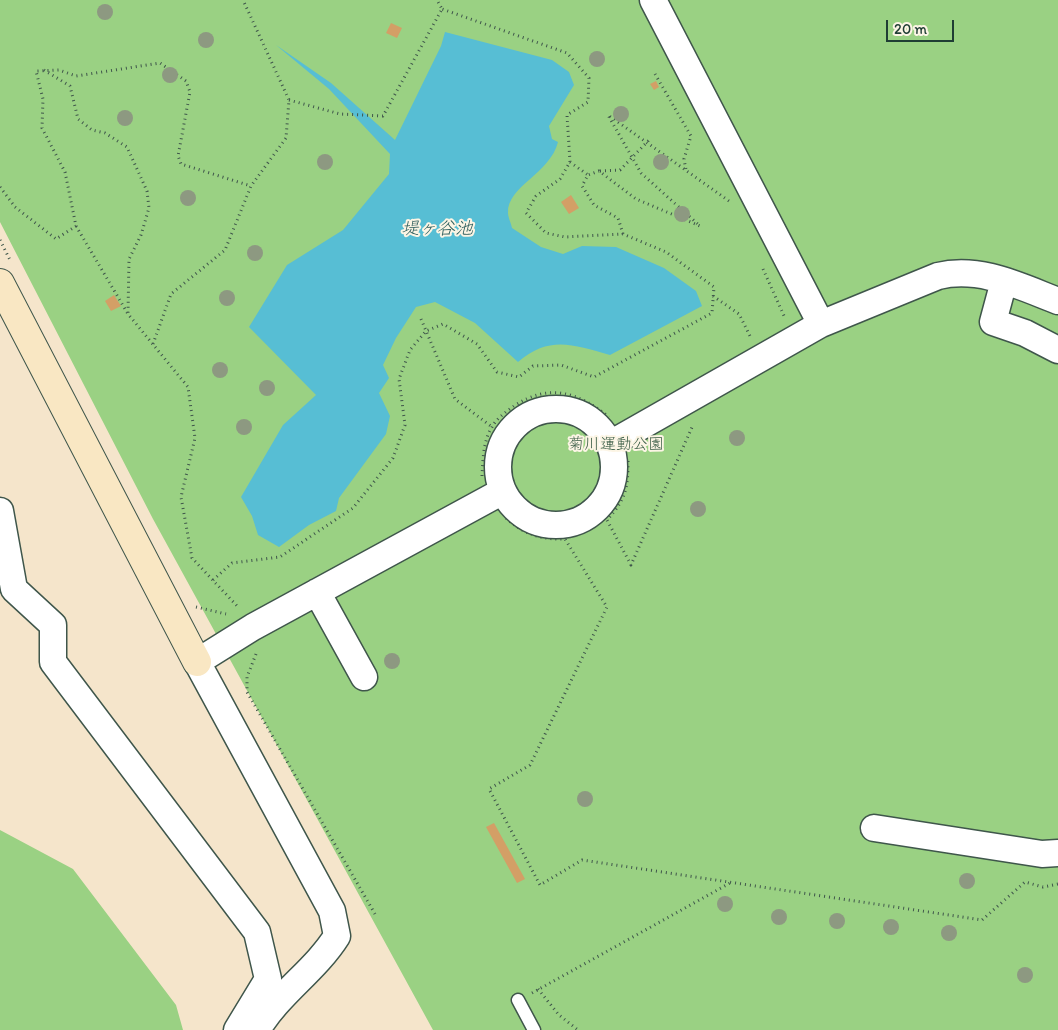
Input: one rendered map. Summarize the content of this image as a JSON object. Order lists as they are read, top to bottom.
{
  "water": ["堤ヶ谷池"],
  "parks": ["菊川運動公園"],
  "scale_bar": "20 m"
}
